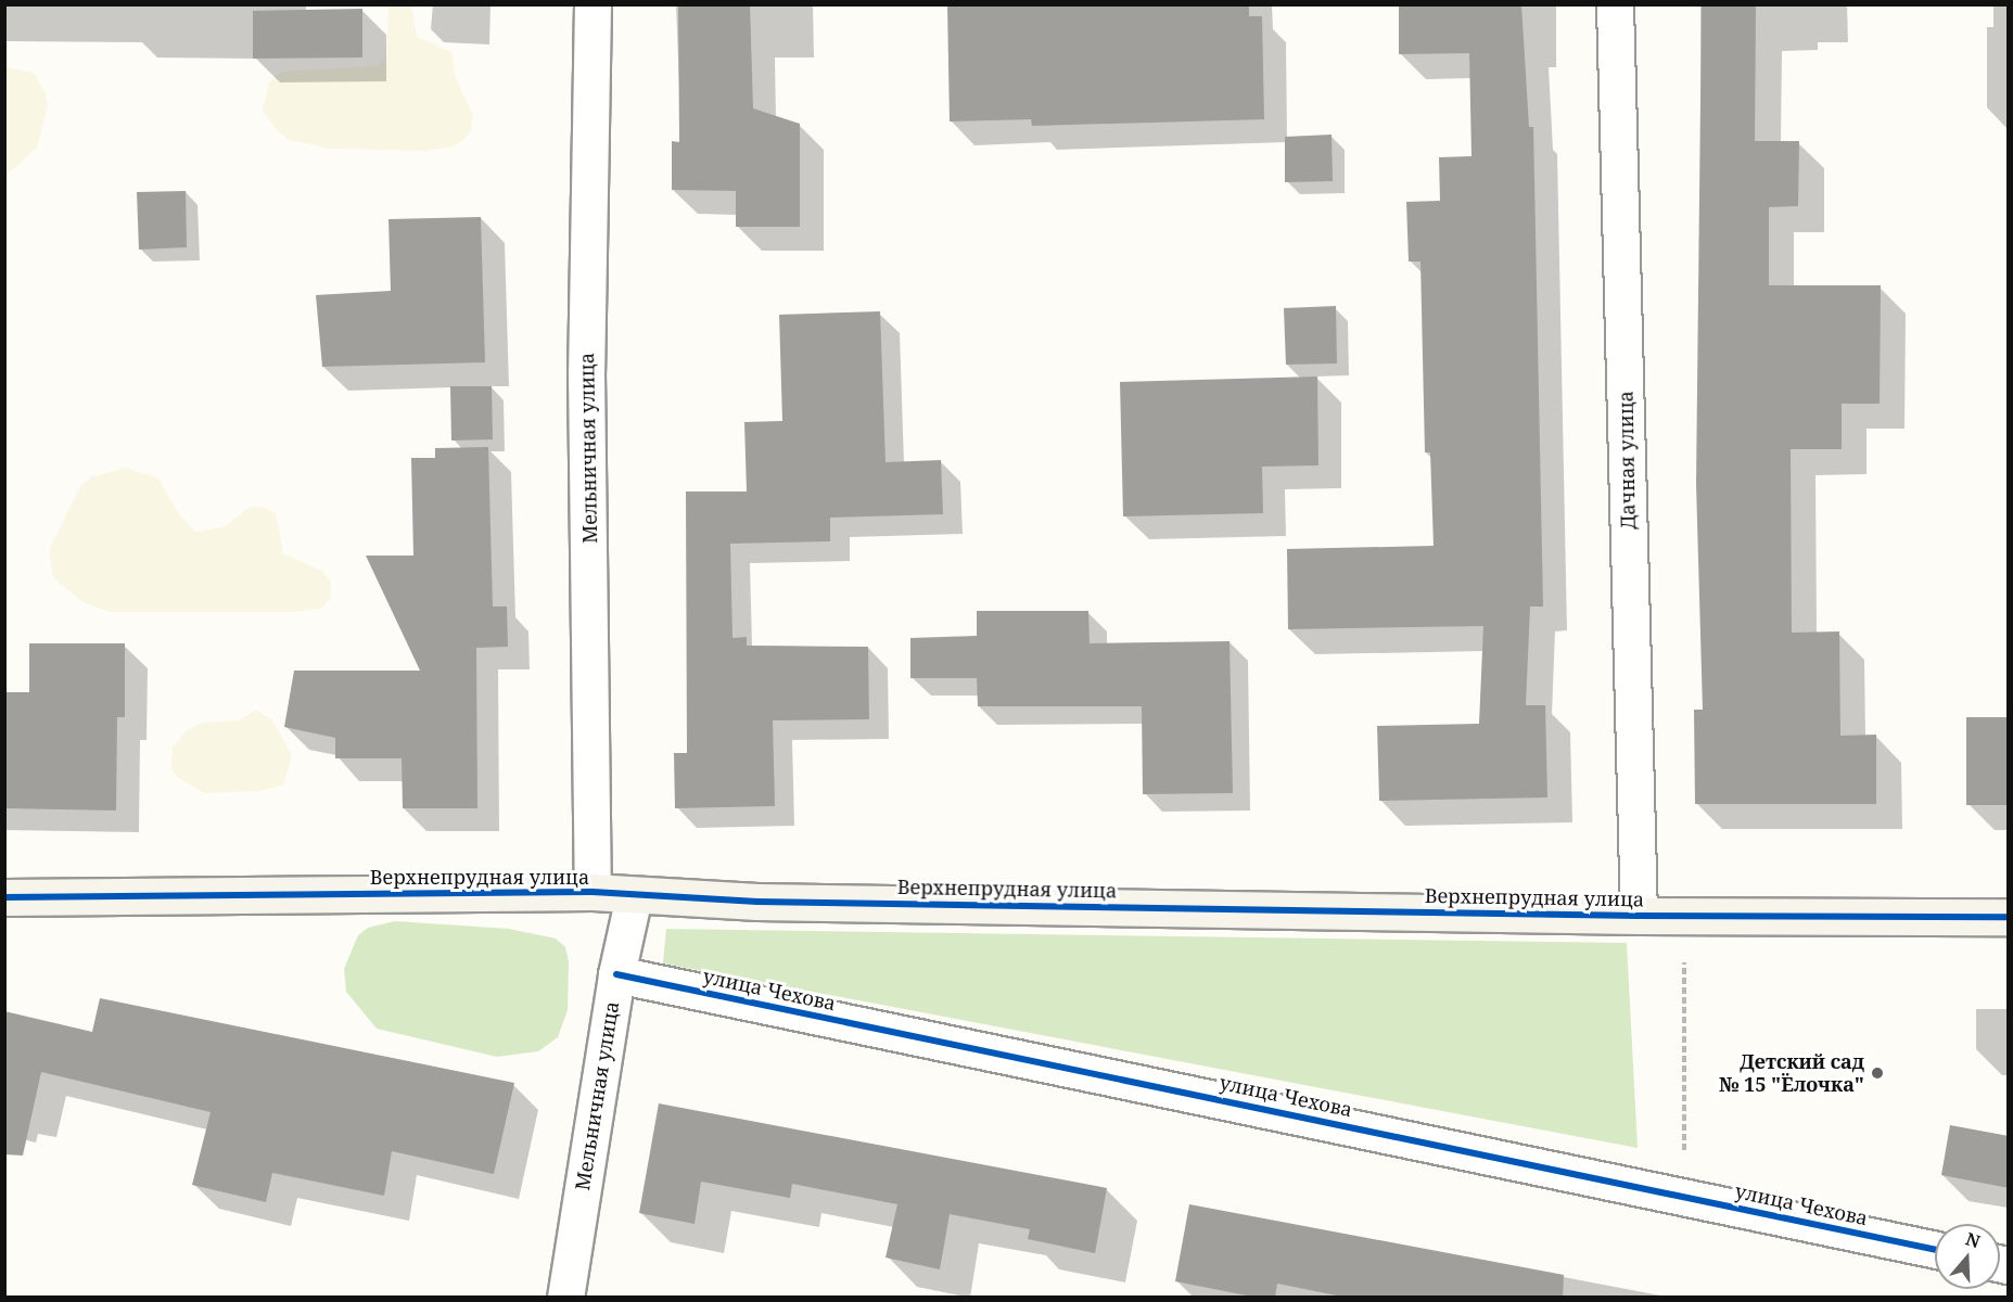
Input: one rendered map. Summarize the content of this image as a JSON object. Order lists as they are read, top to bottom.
{
  "streets": {
    "street": [
      "Мельничная улица",
      "Дачная улица",
      "Верхнепрудная улица",
      "улица Чехова"
    ]
  },
  "crossings": [
    ["Мельничная улица", "Верхнепрудная улица"],
    ["Мельничная улица", "улица Чехова"],
    ["Дачная улица", "Верхнепрудная улица"]
  ],
  "places": ["Детский сад № 15 \"Ёлочка\""],
  "north": "top"
}
